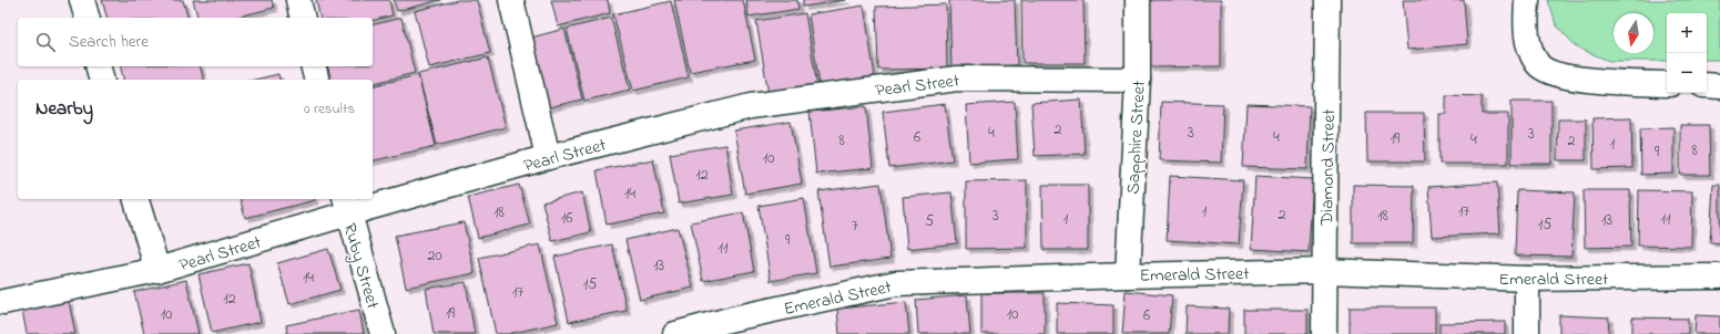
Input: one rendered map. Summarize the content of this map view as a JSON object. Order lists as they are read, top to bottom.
{
  "streets": {
    "street": [
      "Pearl Street",
      "Sapphire Street",
      "Diamond Street",
      "Ruby Street",
      "Emerald Street"
    ]
  },
  "crossings": [
    ["Pearl Street", "Sapphire Street"],
    ["Pearl Street", "Ruby Street"],
    ["Sapphire Street", "Emerald Street"],
    ["Diamond Street", "Emerald Street"]
  ],
  "house_numbers": [
    "2",
    "4",
    "3",
    "3",
    "6",
    "4",
    "19",
    "4",
    "8",
    "2",
    "1",
    "8",
    "9",
    "10",
    "12",
    "14",
    "1",
    "17",
    "18",
    "2",
    "3",
    "18",
    "16",
    "1",
    "11",
    "13",
    "5",
    "15",
    "7",
    "9",
    "11",
    "20",
    "13",
    "14",
    "15",
    "17",
    "12",
    "19",
    "10",
    "10",
    "6"
  ],
  "north": "bottom",
  "page": {
    "map_buttons": ["+", "−"],
    "search": "Search here",
    "heading": ["Nearby", "0 results"]
  }
}
